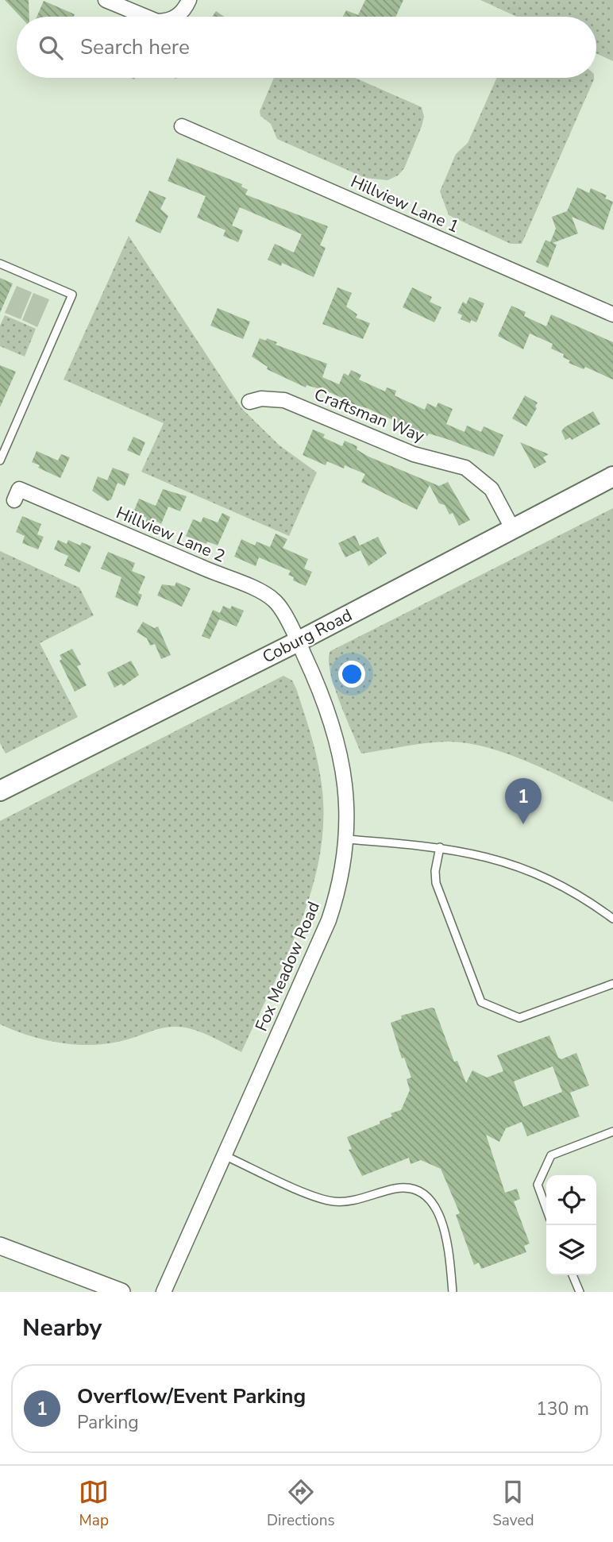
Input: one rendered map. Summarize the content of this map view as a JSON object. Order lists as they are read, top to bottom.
{
  "streets": {
    "main road": ["Coburg Road"],
    "street": [
      "Hillview Lane 1",
      "Craftsman Way",
      "Hillview Lane 2",
      "Fox Meadow Road"
    ]
  },
  "crossings": [
    ["Craftsman Way", "Coburg Road"],
    ["Hillview Lane 2", "Coburg Road"],
    ["Hillview Lane 2", "Fox Meadow Road"],
    ["Coburg Road", "Fox Meadow Road"]
  ],
  "page": {
    "search": "Search here",
    "pins": "1",
    "heading": "Nearby",
    "list": [
      {
        "mark": "1",
        "name": "Overflow/Event Parking",
        "note": "Parking",
        "value": "130 m"
      }
    ],
    "nav": ["Map", "Directions", "Saved"]
  }
}
